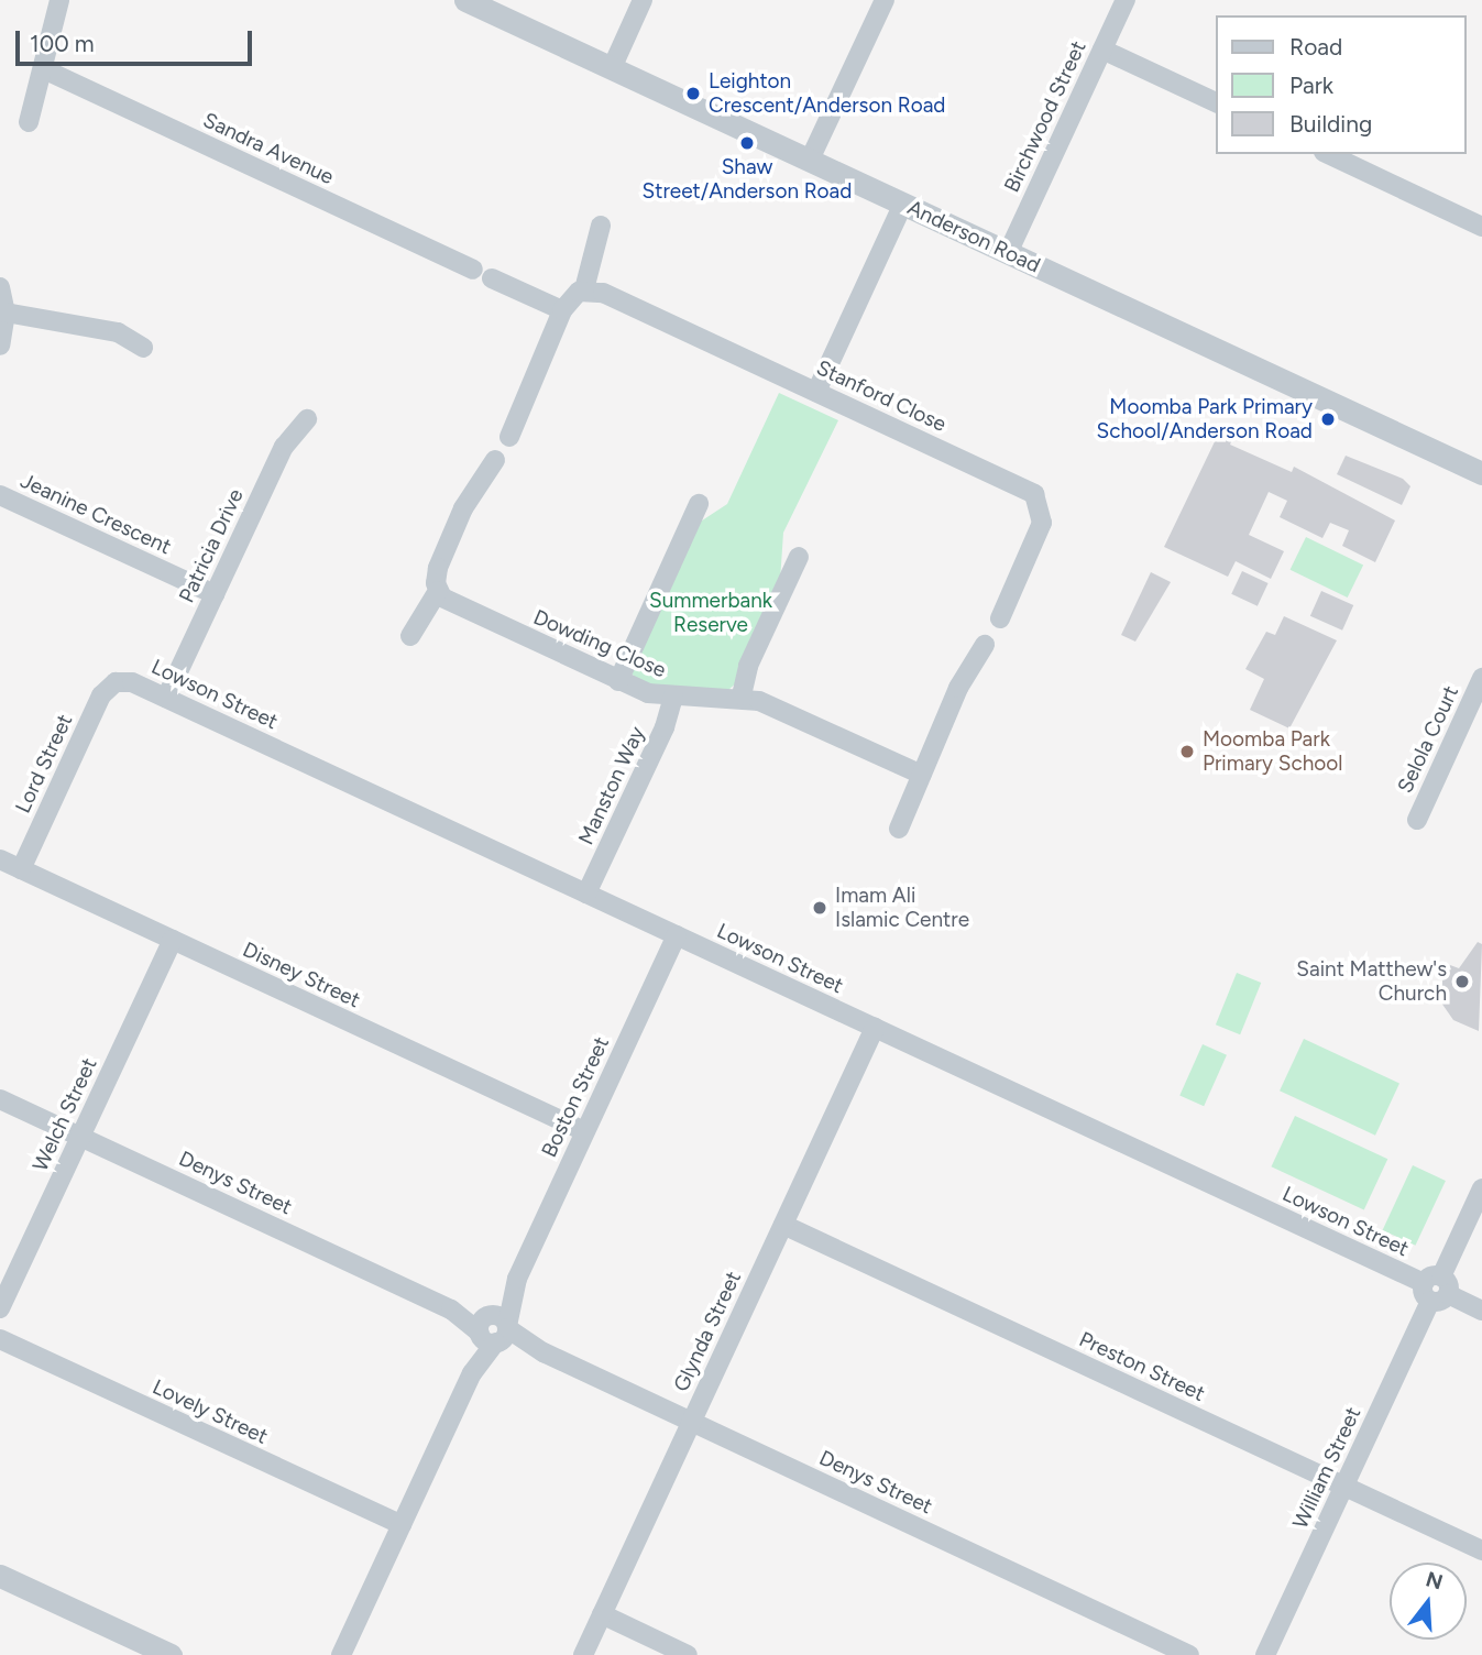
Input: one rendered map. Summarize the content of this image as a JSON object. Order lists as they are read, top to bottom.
{
  "streets": {
    "street": [
      "Birchwood Street",
      "Sandra Avenue",
      "Anderson Road",
      "Stanford Close",
      "Jeanine Crescent",
      "Patricia Drive",
      "Dowding Close",
      "Lowson Street",
      "Selola Court",
      "Lord Street",
      "Manston Way",
      "Disney Street",
      "Boston Street",
      "Welch Street",
      "Denys Street",
      "Glynda Street",
      "Preston Street",
      "Lovely Street",
      "William Street"
    ]
  },
  "crossings": [
    ["Birchwood Street", "Anderson Road"],
    ["Jeanine Crescent", "Patricia Drive"],
    ["Patricia Drive", "Lowson Street"],
    ["Dowding Close", "Manston Way"],
    ["Lowson Street", "Lord Street"],
    ["Lowson Street", "Manston Way"],
    ["Lowson Street", "Boston Street"],
    ["Lowson Street", "Glynda Street"],
    ["Lowson Street", "William Street"],
    ["Lord Street", "Disney Street"],
    ["Disney Street", "Boston Street"],
    ["Disney Street", "Welch Street"],
    ["Boston Street", "Denys Street"],
    ["Boston Street", "Lovely Street"],
    ["Welch Street", "Denys Street"],
    ["Denys Street", "Glynda Street"],
    ["Glynda Street", "Preston Street"],
    ["Preston Street", "William Street"]
  ],
  "parks": ["Summerbank Reserve"],
  "places": [
    "Leighton Crescent/Anderson Road",
    "Shaw Street/Anderson Road",
    "Moomba Park Primary School/Anderson Road",
    "Moomba Park Primary School",
    "Imam Ali Islamic Centre",
    "Saint Matthew's Church"
  ],
  "legend": ["Road", "Park", "Building"],
  "scale_bar": "100 m",
  "north": "top"
}
